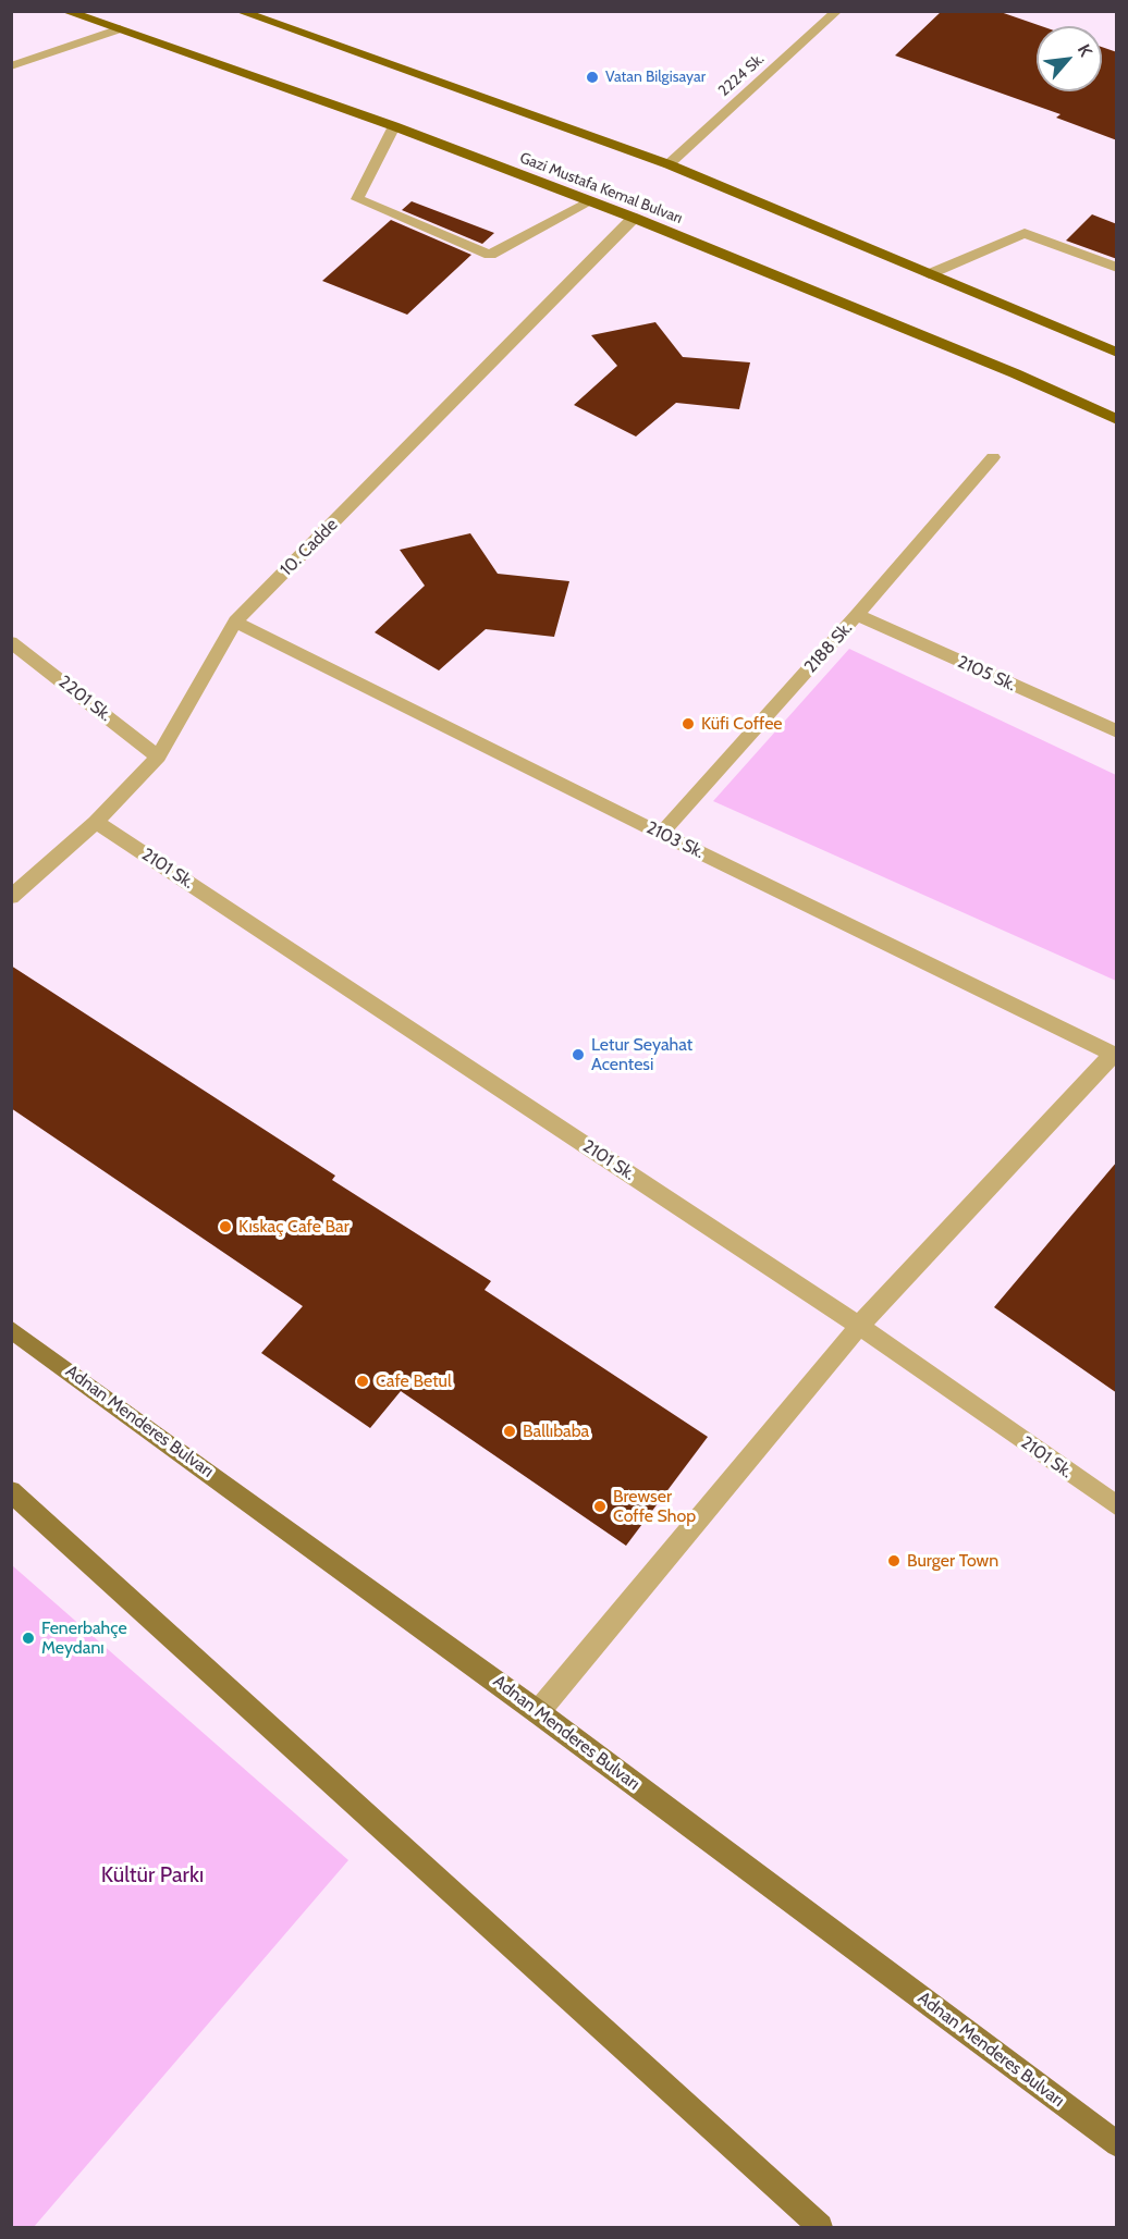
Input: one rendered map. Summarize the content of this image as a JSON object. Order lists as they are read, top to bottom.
{
  "streets": {
    "highway": ["Gazi Mustafa Kemal Bulvarı"],
    "main road": ["Adnan Menderes Bulvarı"],
    "street": [
      "2224 Sk.",
      "10. Cadde",
      "2188 Sk.",
      "2105 Sk.",
      "2201 Sk.",
      "2103 Sk.",
      "2101 Sk."
    ]
  },
  "crossings": [
    ["Gazi Mustafa Kemal Bulvarı", "10. Cadde"],
    ["10. Cadde", "2201 Sk."],
    ["10. Cadde", "2103 Sk."],
    ["10. Cadde", "2101 Sk."],
    ["2188 Sk.", "2105 Sk."],
    ["2188 Sk.", "2103 Sk."]
  ],
  "parks": ["Kültür Parkı"],
  "places": [
    "Vatan Bilgisayar",
    "Küfi Coffee",
    "Letur Seyahat Acentesi",
    "Kıskaç Cafe Bar",
    "Cafe Betul",
    "Ballıbaba",
    "Brewser Coffe Shop",
    "Burger Town",
    "Fenerbahçe Meydanı"
  ],
  "north": "top right"
}
